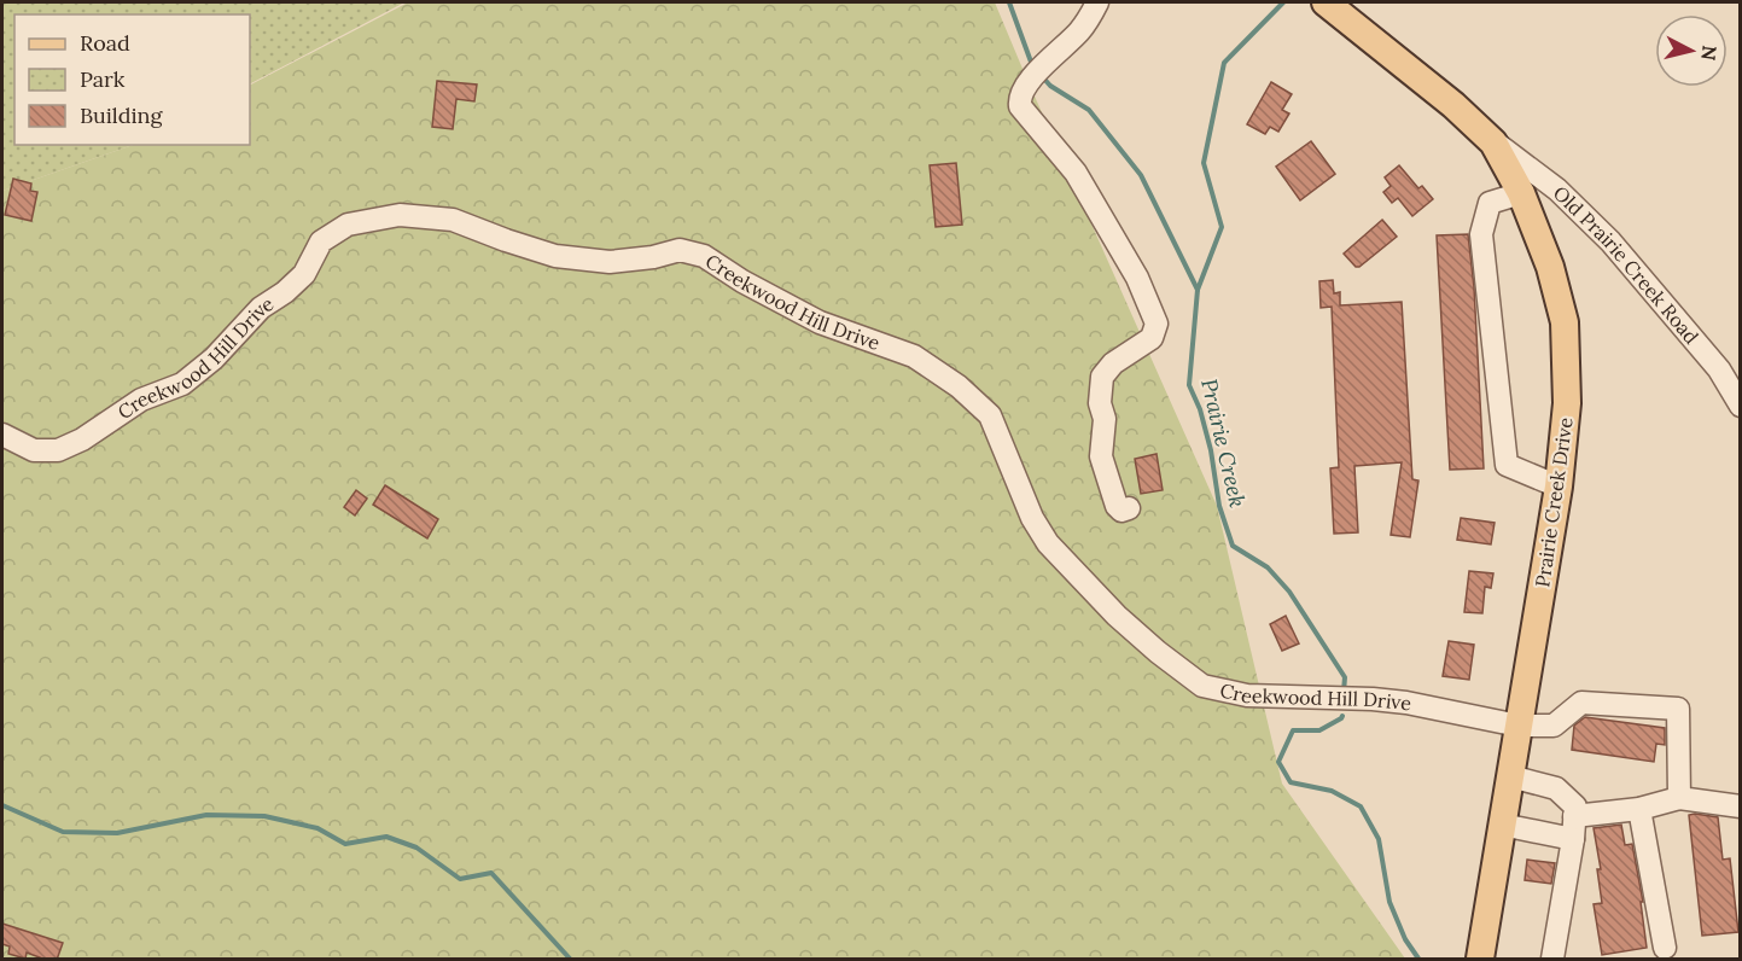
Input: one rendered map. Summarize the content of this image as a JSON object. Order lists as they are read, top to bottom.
{
  "streets": {
    "main road": ["Prairie Creek Drive"],
    "street": ["Old Prairie Creek Road", "Creekwood Hill Drive"]
  },
  "crossings": [
    ["Old Prairie Creek Road", "Prairie Creek Drive"],
    ["Creekwood Hill Drive", "Prairie Creek Drive"]
  ],
  "water": ["Prairie Creek"],
  "legend": ["Road", "Park", "Building"],
  "north": "right"
}
